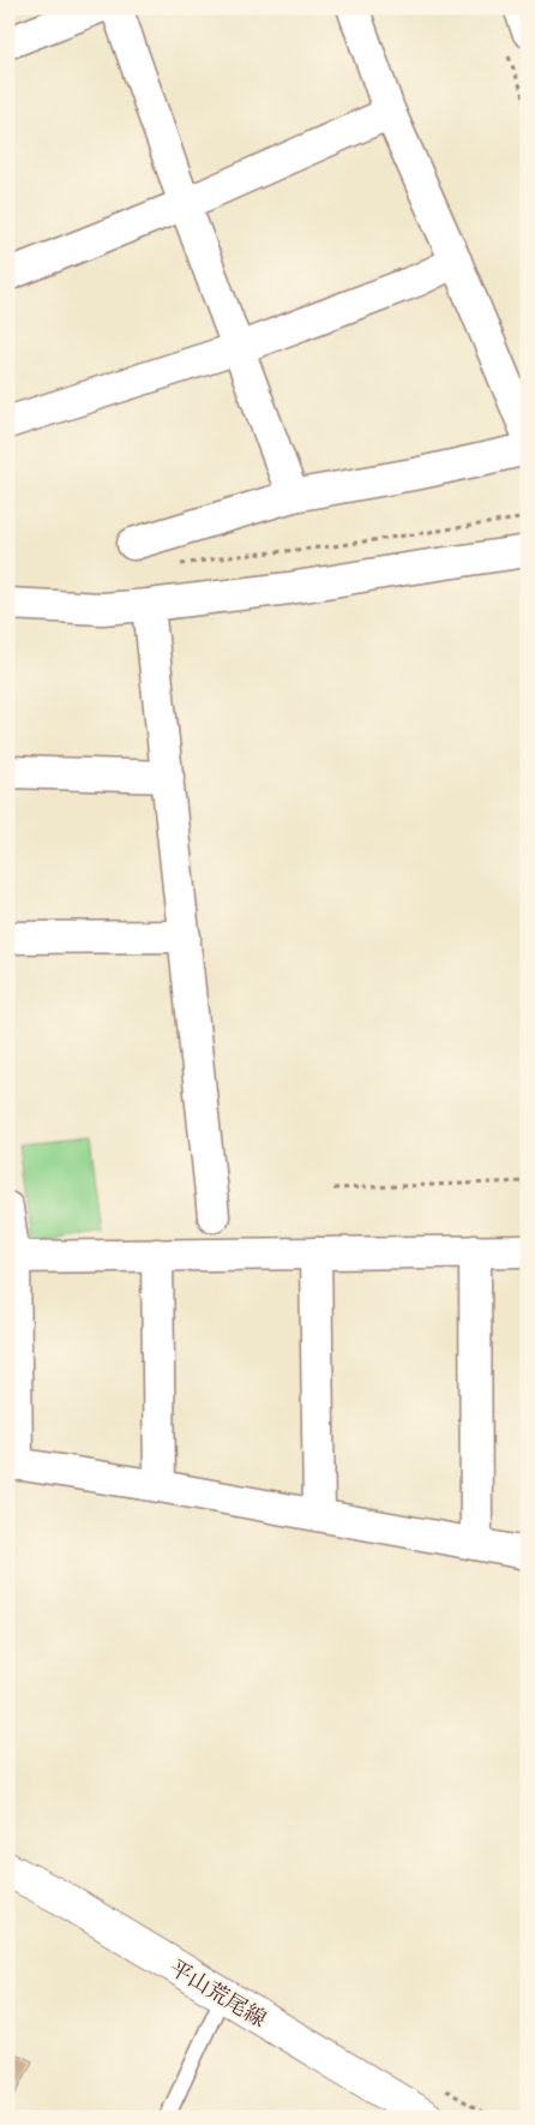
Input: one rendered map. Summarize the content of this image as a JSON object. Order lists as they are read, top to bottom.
{
  "streets": {
    "main road": ["平山荒尾線"]
  }
}
